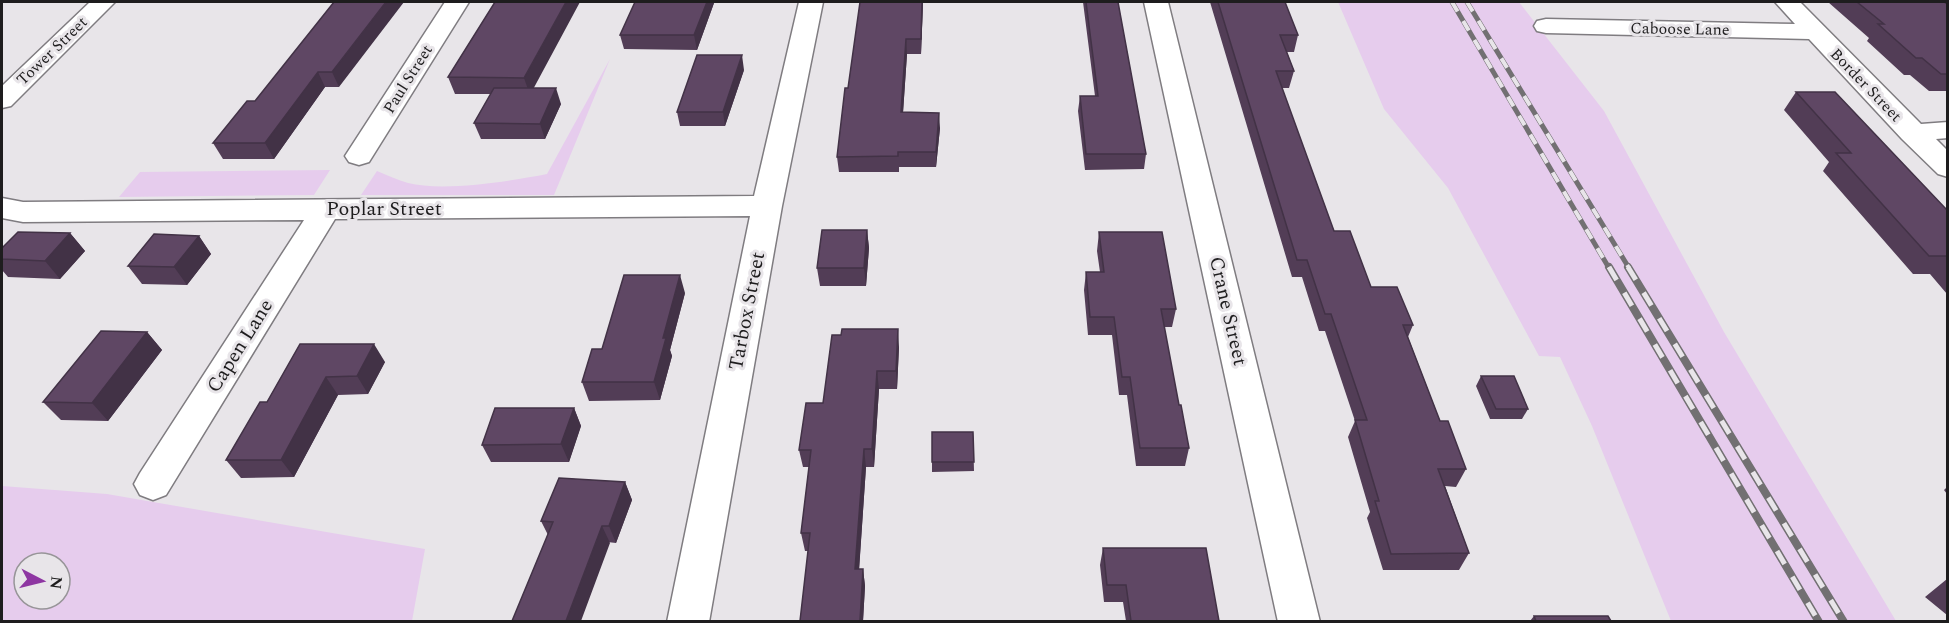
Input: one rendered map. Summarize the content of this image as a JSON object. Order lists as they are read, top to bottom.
{
  "streets": {
    "street": [
      "Caboose Lane",
      "Tower Street",
      "Paul Street",
      "Border Street",
      "Poplar Street",
      "Tarbox Street",
      "Crane Street",
      "Capen Lane"
    ]
  },
  "crossings": [
    ["Caboose Lane", "Border Street"],
    ["Poplar Street", "Tarbox Street"],
    ["Poplar Street", "Capen Lane"]
  ],
  "north": "right"
}
